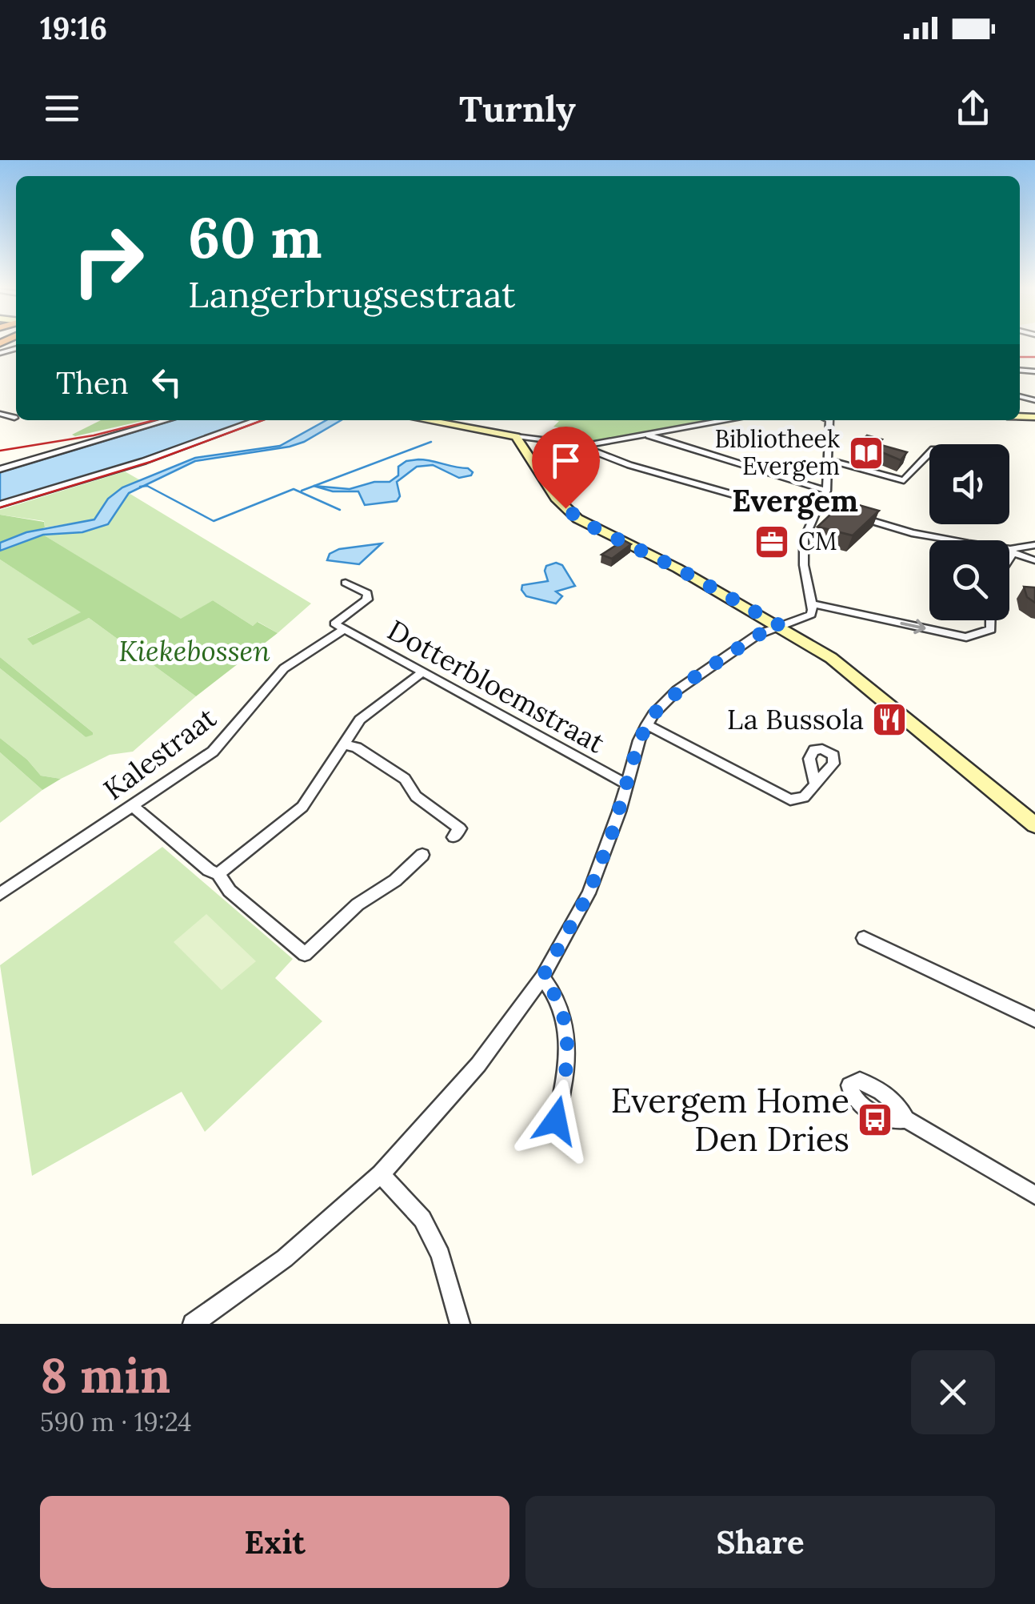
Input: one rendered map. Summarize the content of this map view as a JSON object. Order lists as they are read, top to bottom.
{
  "streets": {
    "street": ["Dotterbloemstraat", "Kalestraat"]
  },
  "crossings": [
    ["Dotterbloemstraat", "Kalestraat"]
  ],
  "districts": ["Evergem"],
  "parks": ["Kiekebossen"],
  "places": {
    "library": ["Bibliotheek Evergem"],
    "office": ["CM"],
    "restaurant": ["La Bussola"],
    "bus stop": ["Evergem Home Den Dries"]
  },
  "page": {
    "status": "19:16",
    "header": "Turnly",
    "turn": ["60 m", "Langerbrugsestraat"],
    "then": "Then",
    "heading": ["8 min", "590 m · 19:24"],
    "buttons": ["Exit", "Share"]
  }
}
